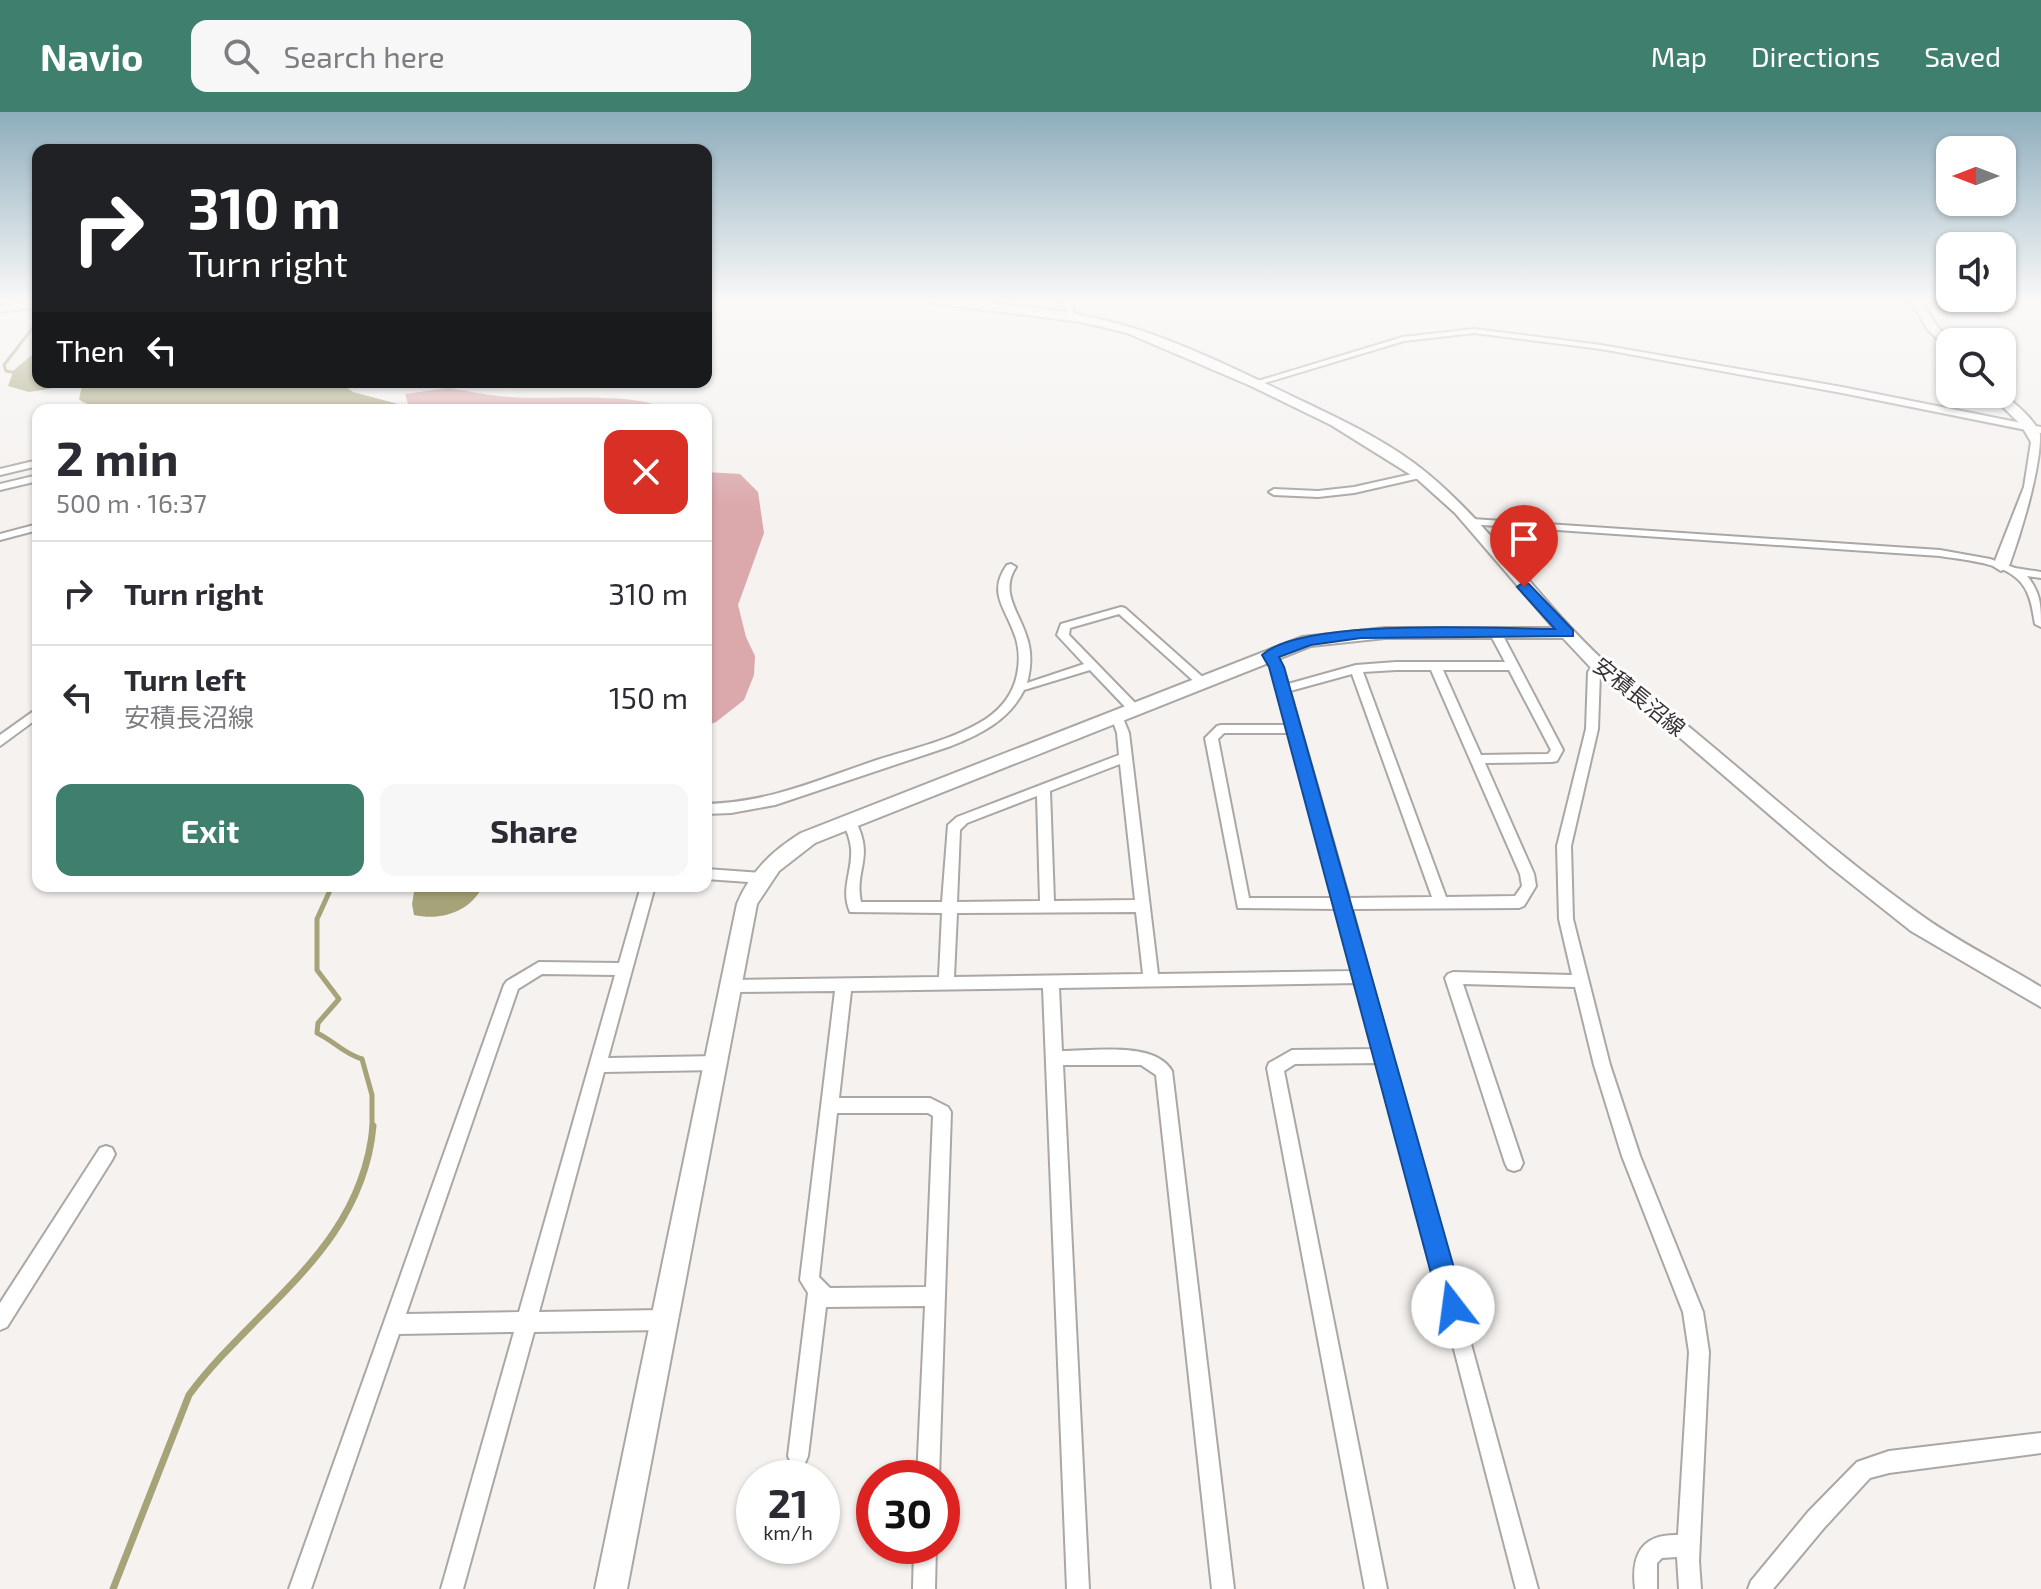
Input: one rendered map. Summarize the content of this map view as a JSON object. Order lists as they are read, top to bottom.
{
  "streets": {
    "street": ["安積長沼線"]
  },
  "north": "left",
  "page": {
    "header": "Navio",
    "search": "Search here",
    "nav": ["Map", "Directions", "Saved"],
    "turn": ["310 m", "Turn right"],
    "then": "Then",
    "heading": ["2 min", "500 m · 16:37"],
    "list": [
      {
        "name": "Turn right",
        "value": "310 m"
      },
      {
        "name": "Turn left",
        "note": "安積長沼線",
        "value": "150 m"
      }
    ],
    "buttons": ["Exit", "Share"],
    "speed": "21 km/h",
    "limit": "30"
  }
}
